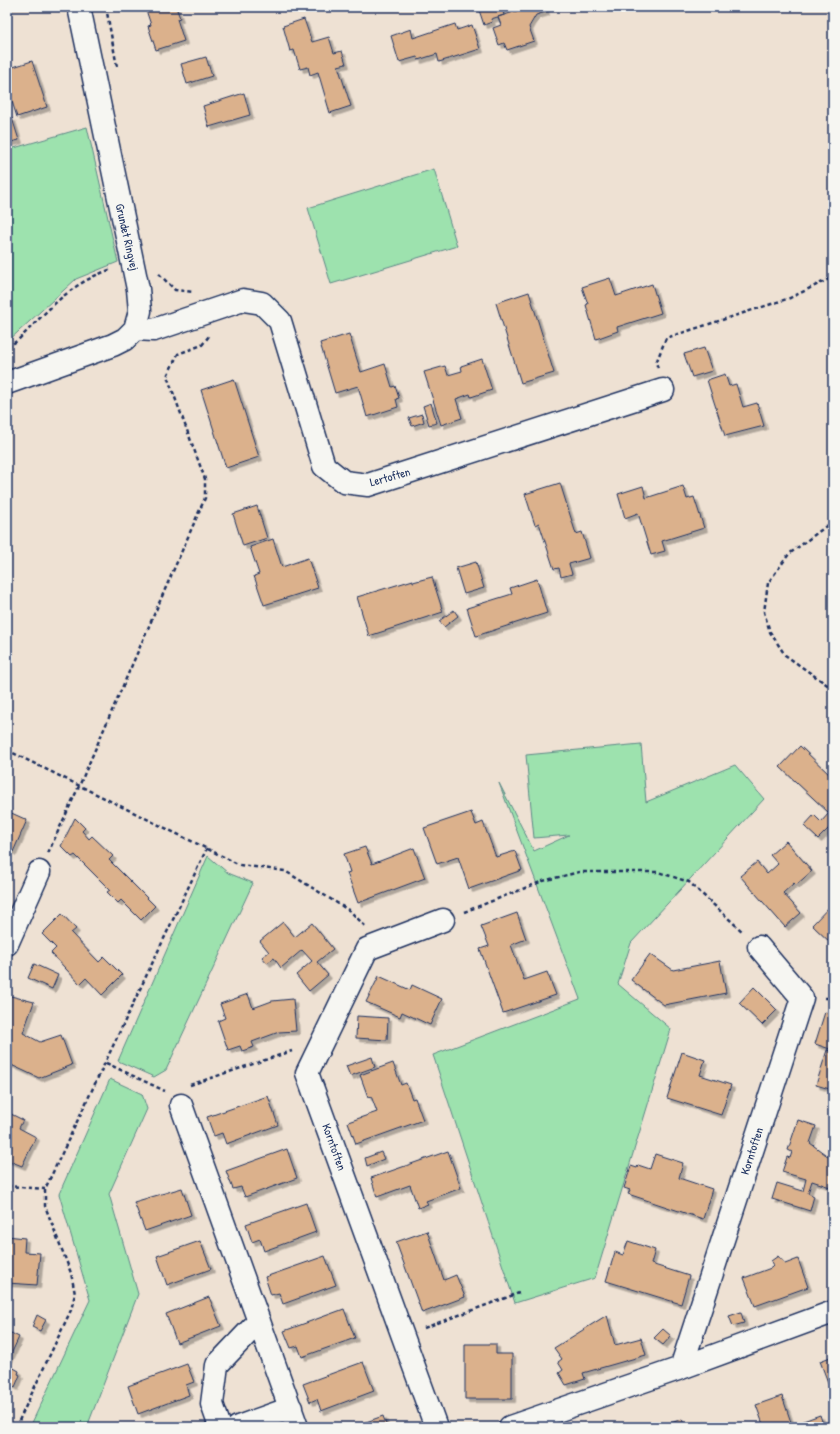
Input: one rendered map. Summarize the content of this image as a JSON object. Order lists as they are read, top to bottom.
{
  "streets": {
    "street": ["Grundet Ringvej", "Lertoften", "Korntoften"]
  },
  "crossings": [
    ["Grundet Ringvej", "Lertoften"]
  ]
}
